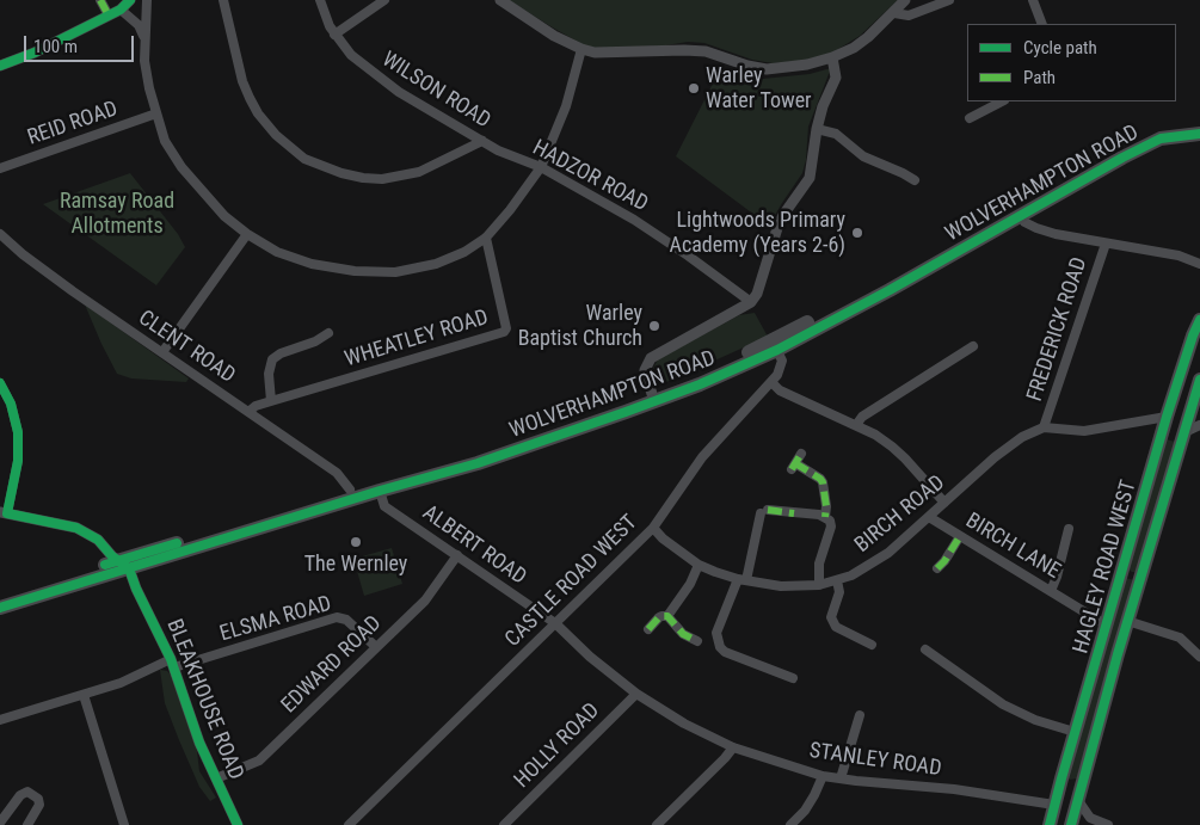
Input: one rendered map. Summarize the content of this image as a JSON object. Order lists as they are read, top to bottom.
{
  "streets": {
    "highway": ["WOLVERHAMPTON ROAD", "HAGLEY ROAD WEST"],
    "street": [
      "WILSON ROAD",
      "REID ROAD",
      "HADZOR ROAD",
      "FREDERICK ROAD",
      "WHEATLEY ROAD",
      "CLENT ROAD",
      "BIRCH ROAD",
      "ALBERT ROAD",
      "BIRCH LANE",
      "CASTLE ROAD WEST",
      "ELSMA ROAD",
      "EDWARD ROAD",
      "BLEAKHOUSE ROAD",
      "HOLLY ROAD",
      "STANLEY ROAD"
    ]
  },
  "crossings": [
    ["WILSON ROAD", "HADZOR ROAD"],
    ["WOLVERHAMPTON ROAD", "CLENT ROAD"],
    ["WOLVERHAMPTON ROAD", "ALBERT ROAD"],
    ["WOLVERHAMPTON ROAD", "CASTLE ROAD WEST"],
    ["WOLVERHAMPTON ROAD", "BLEAKHOUSE ROAD"],
    ["FREDERICK ROAD", "BIRCH ROAD"],
    ["WHEATLEY ROAD", "CLENT ROAD"],
    ["BIRCH ROAD", "BIRCH LANE"],
    ["BIRCH ROAD", "CASTLE ROAD WEST"],
    ["ALBERT ROAD", "CASTLE ROAD WEST"],
    ["ALBERT ROAD", "EDWARD ROAD"],
    ["ALBERT ROAD", "STANLEY ROAD"],
    ["BIRCH LANE", "HAGLEY ROAD WEST"],
    ["HAGLEY ROAD WEST", "STANLEY ROAD"],
    ["CASTLE ROAD WEST", "STANLEY ROAD"],
    ["ELSMA ROAD", "EDWARD ROAD"],
    ["ELSMA ROAD", "BLEAKHOUSE ROAD"],
    ["EDWARD ROAD", "BLEAKHOUSE ROAD"],
    ["HOLLY ROAD", "STANLEY ROAD"]
  ],
  "parks": ["Ramsay Road Allotments"],
  "places": [
    "Warley Water Tower",
    "Lightwoods Primary Academy (Years 2-6)",
    "Warley Baptist Church",
    "The Wernley"
  ],
  "legend": ["Cycle path", "Path"],
  "scale_bar": "100 m"
}
